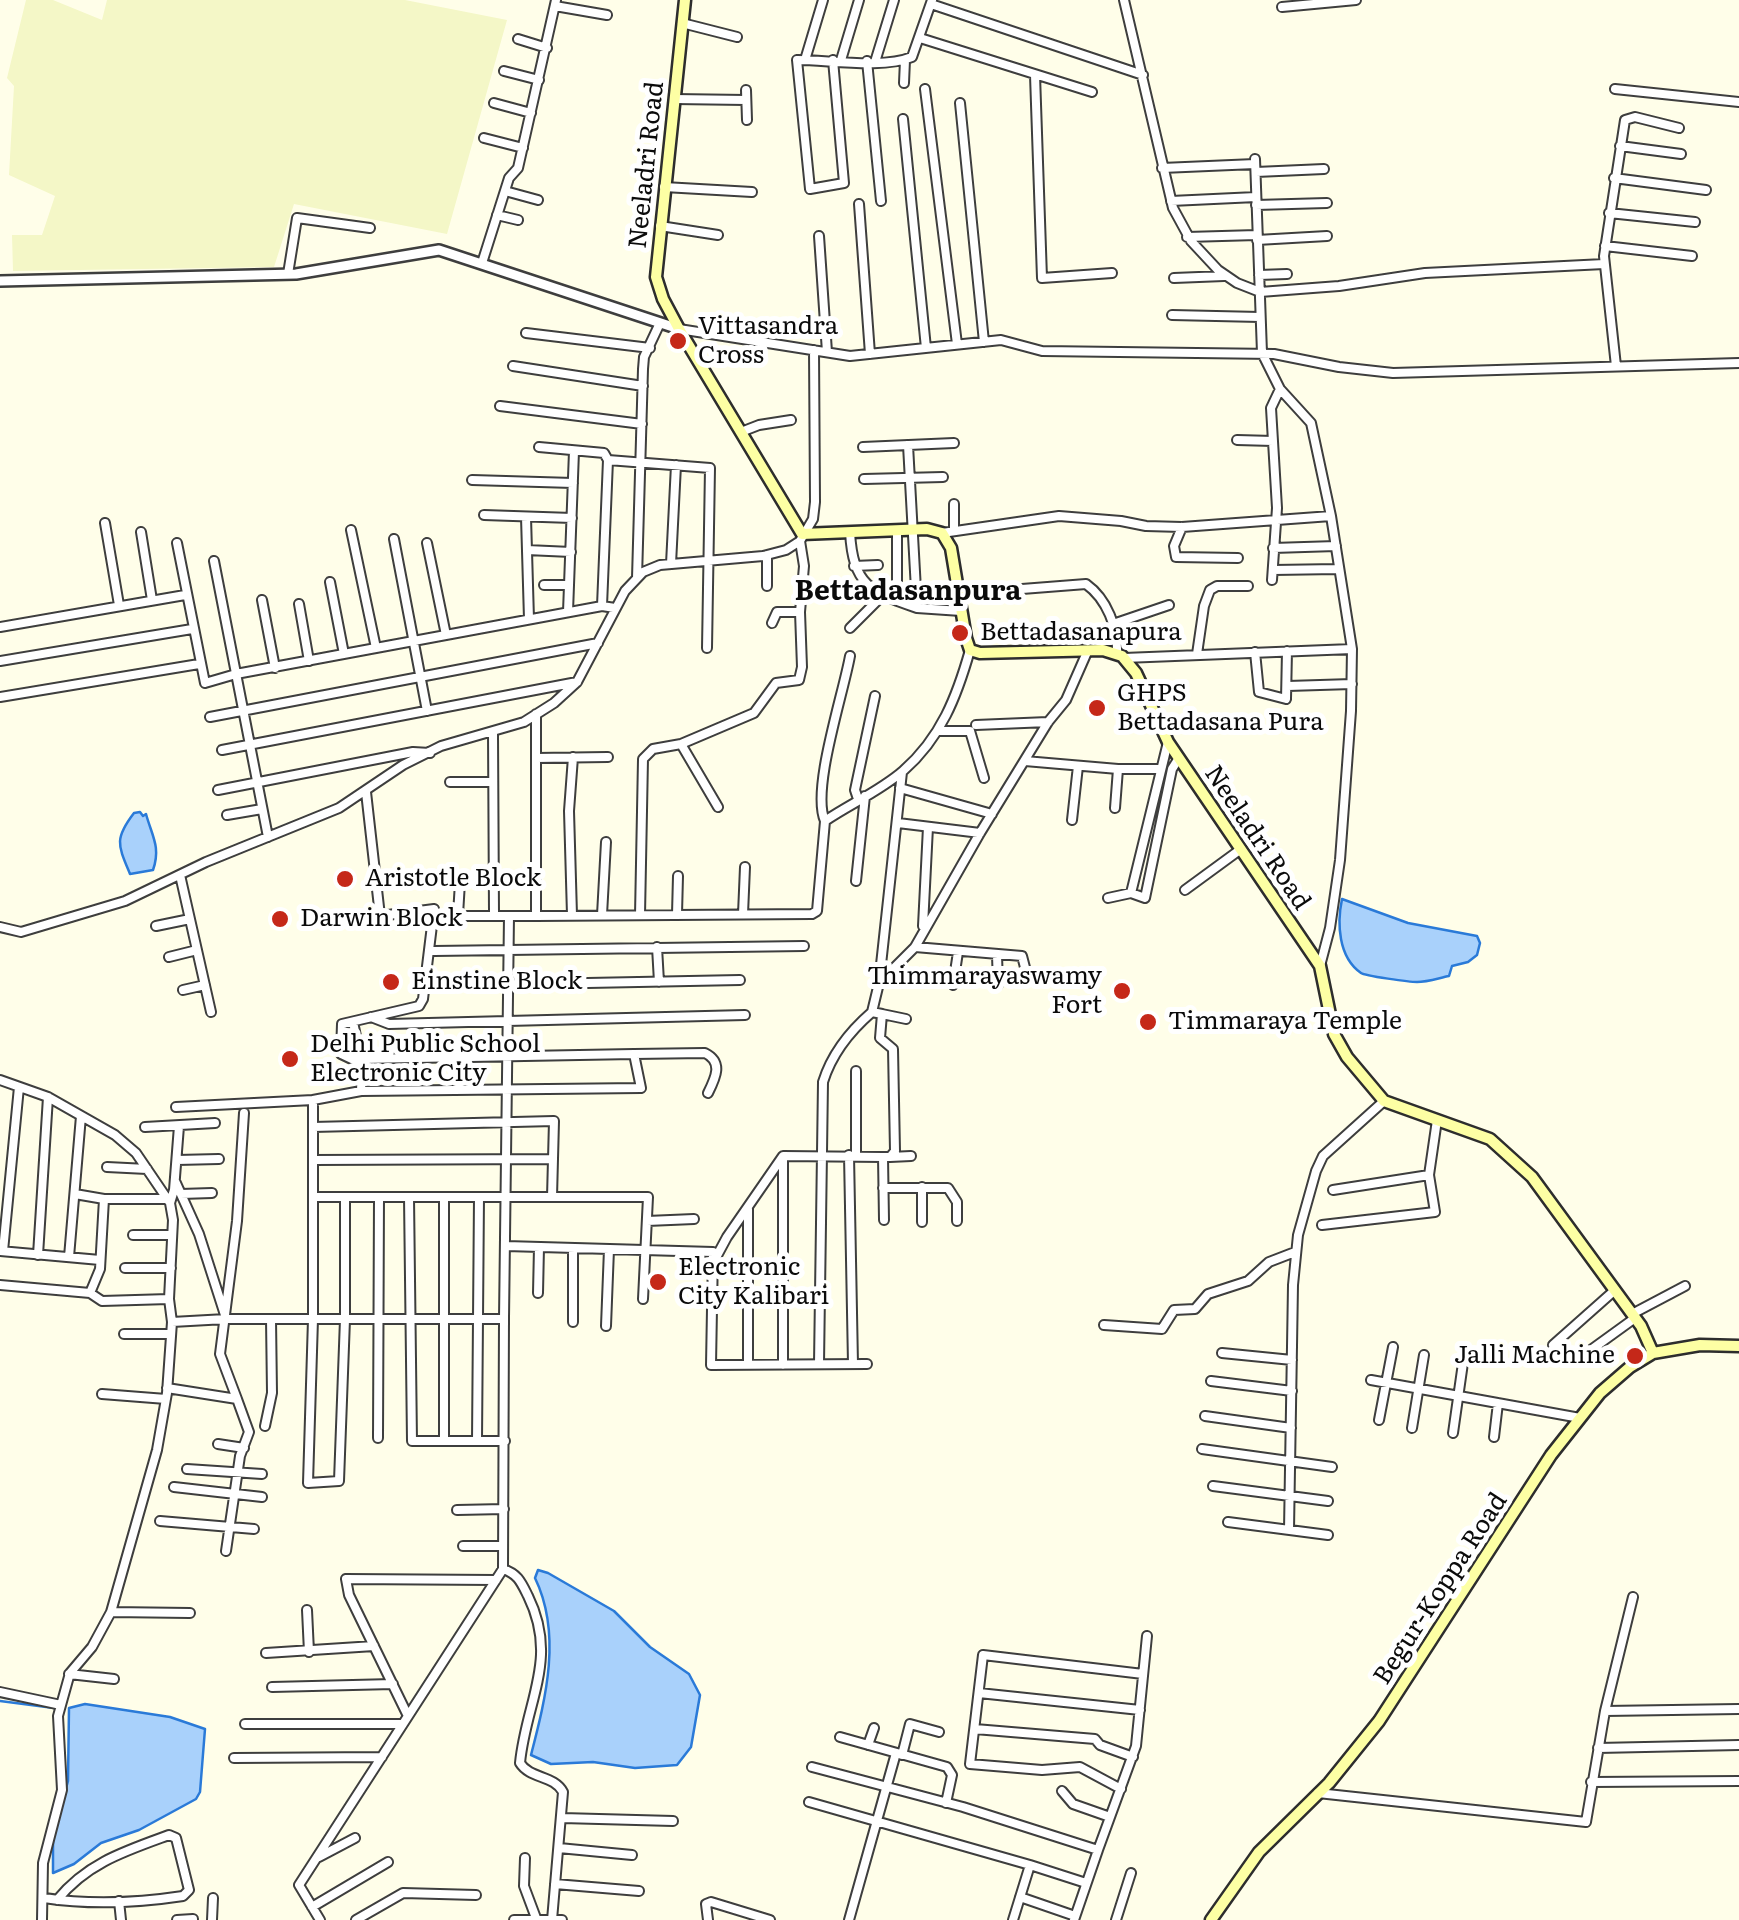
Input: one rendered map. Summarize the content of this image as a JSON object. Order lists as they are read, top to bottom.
{
  "streets": {
    "main road": ["Neeladri Road", "Begur-Koppa Road"]
  },
  "crossings": [
    ["Neeladri Road", "Begur-Koppa Road"]
  ],
  "districts": ["Bettadasanpura"],
  "places": [
    "Vittasandra Cross",
    "Bettadasanapura",
    "GHPS Bettadasana Pura",
    "Aristotle Block",
    "Darwin Block",
    "Einstine Block",
    "Thimmarayaswamy Fort",
    "Timmaraya Temple",
    "Delhi Public School Electronic City",
    "Electronic City Kalibari",
    "Jalli Machine"
  ]
}
